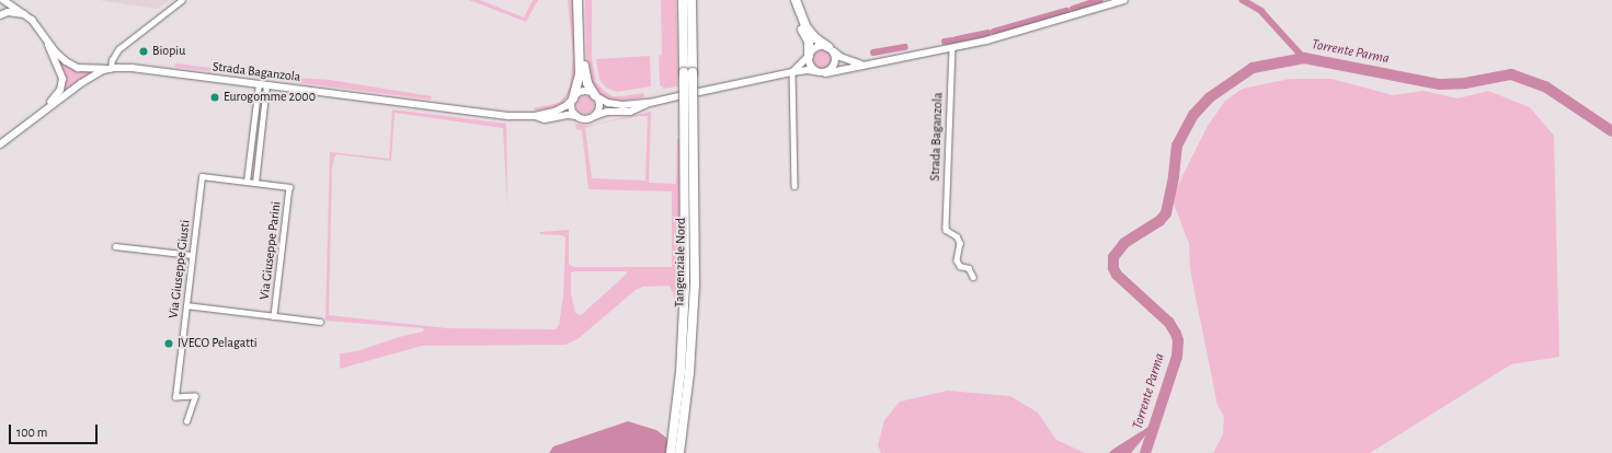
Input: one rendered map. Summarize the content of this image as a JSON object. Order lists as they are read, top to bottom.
{
  "streets": {
    "highway": ["Tangenziale Nord"],
    "street": ["Strada Baganzola", "Via Giuseppe Parini", "Via Giuseppe Giusti"]
  },
  "water": ["Torrente Parma"],
  "places": ["Biopiu", "Eurogomme 2000", "IVECO Pelagatti"],
  "scale_bar": "100 m"
}
